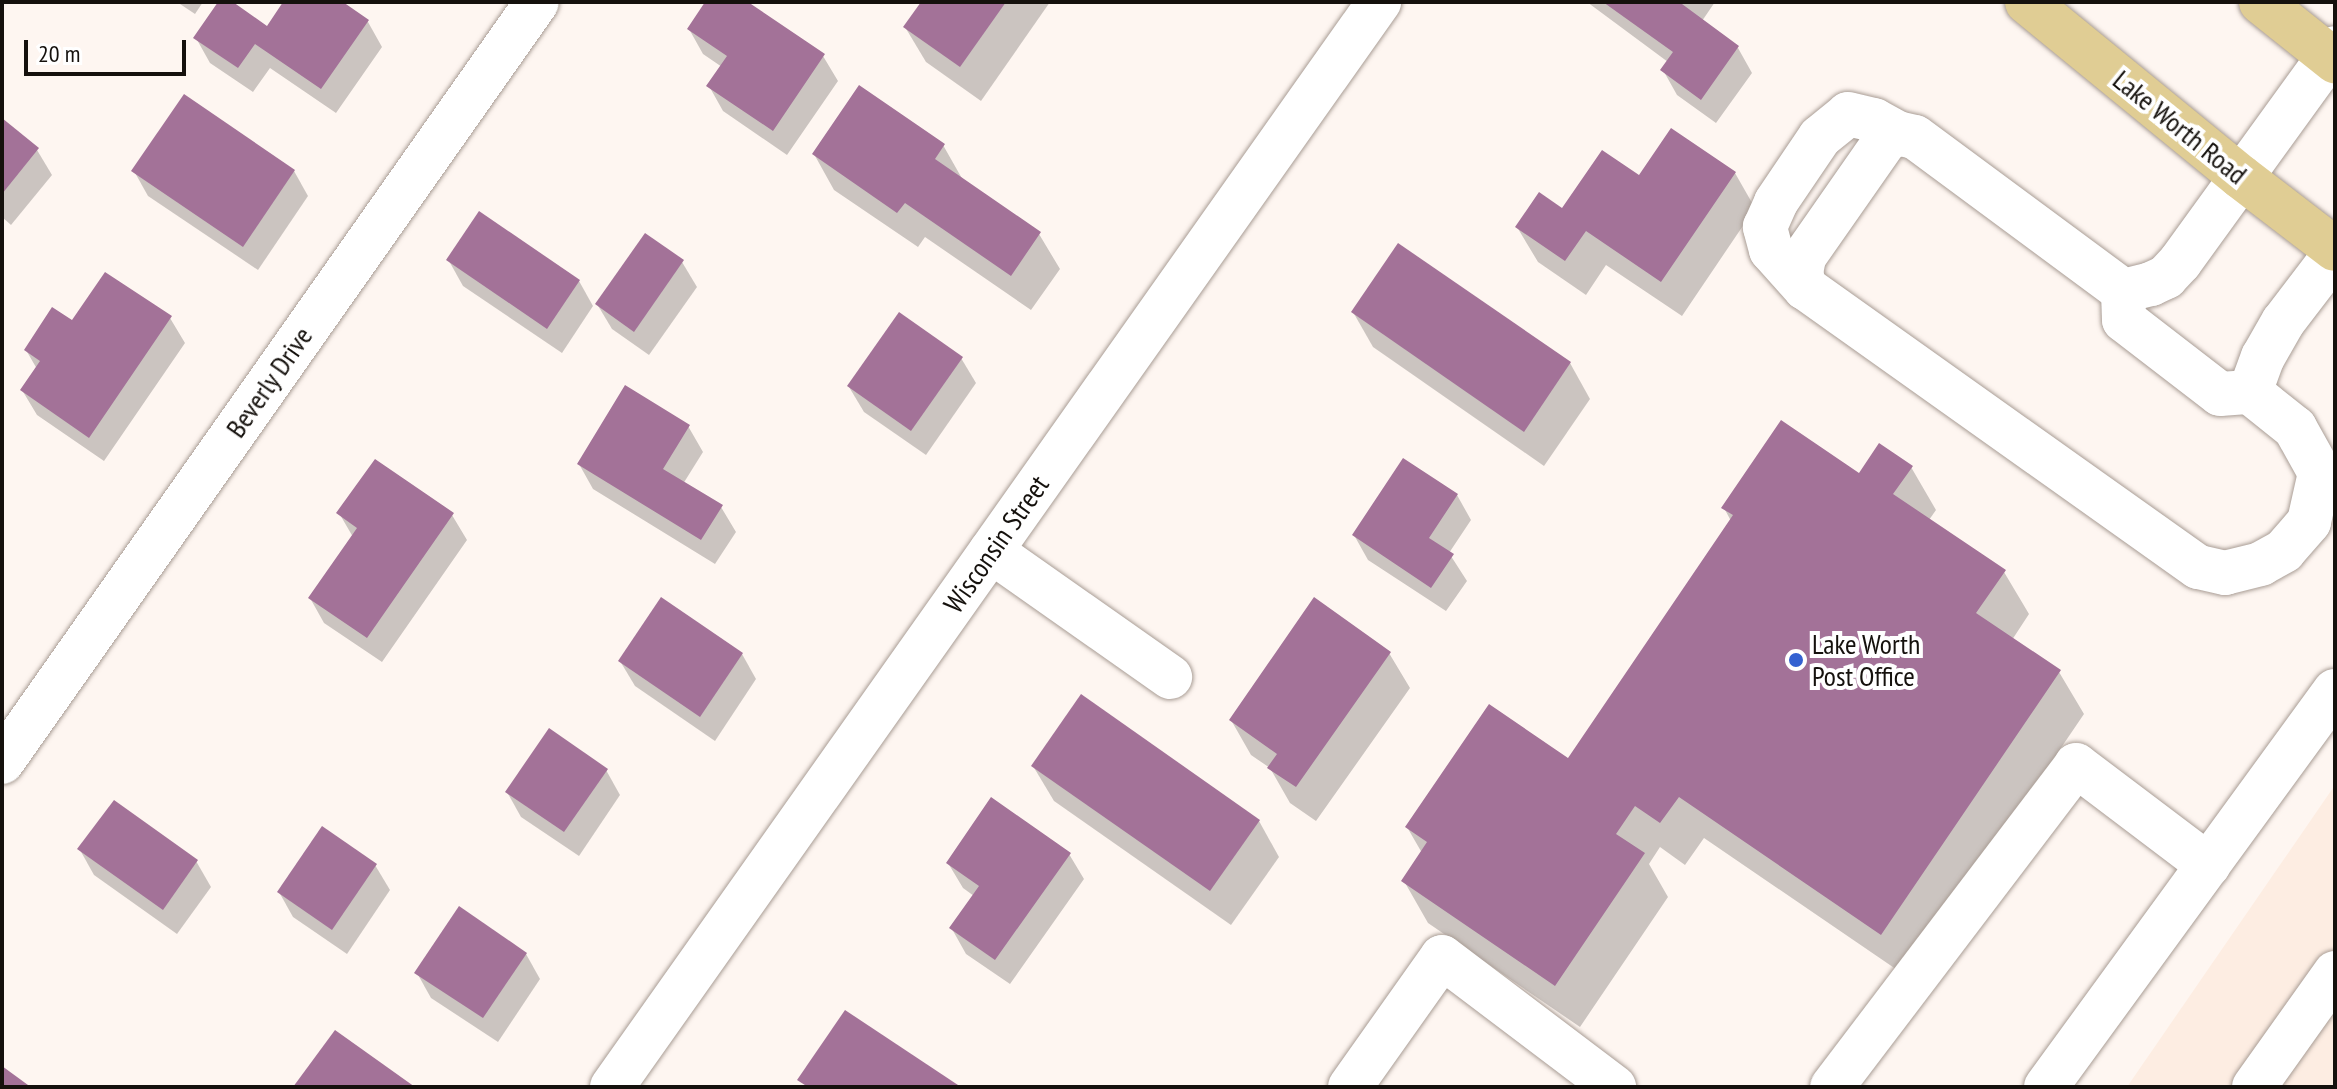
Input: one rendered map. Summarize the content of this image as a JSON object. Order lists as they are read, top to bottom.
{
  "streets": {
    "main road": ["Lake Worth Road"],
    "street": ["Beverly Drive", "Wisconsin Street"]
  },
  "places": ["Lake Worth Post Office"],
  "scale_bar": "20 m"
}
